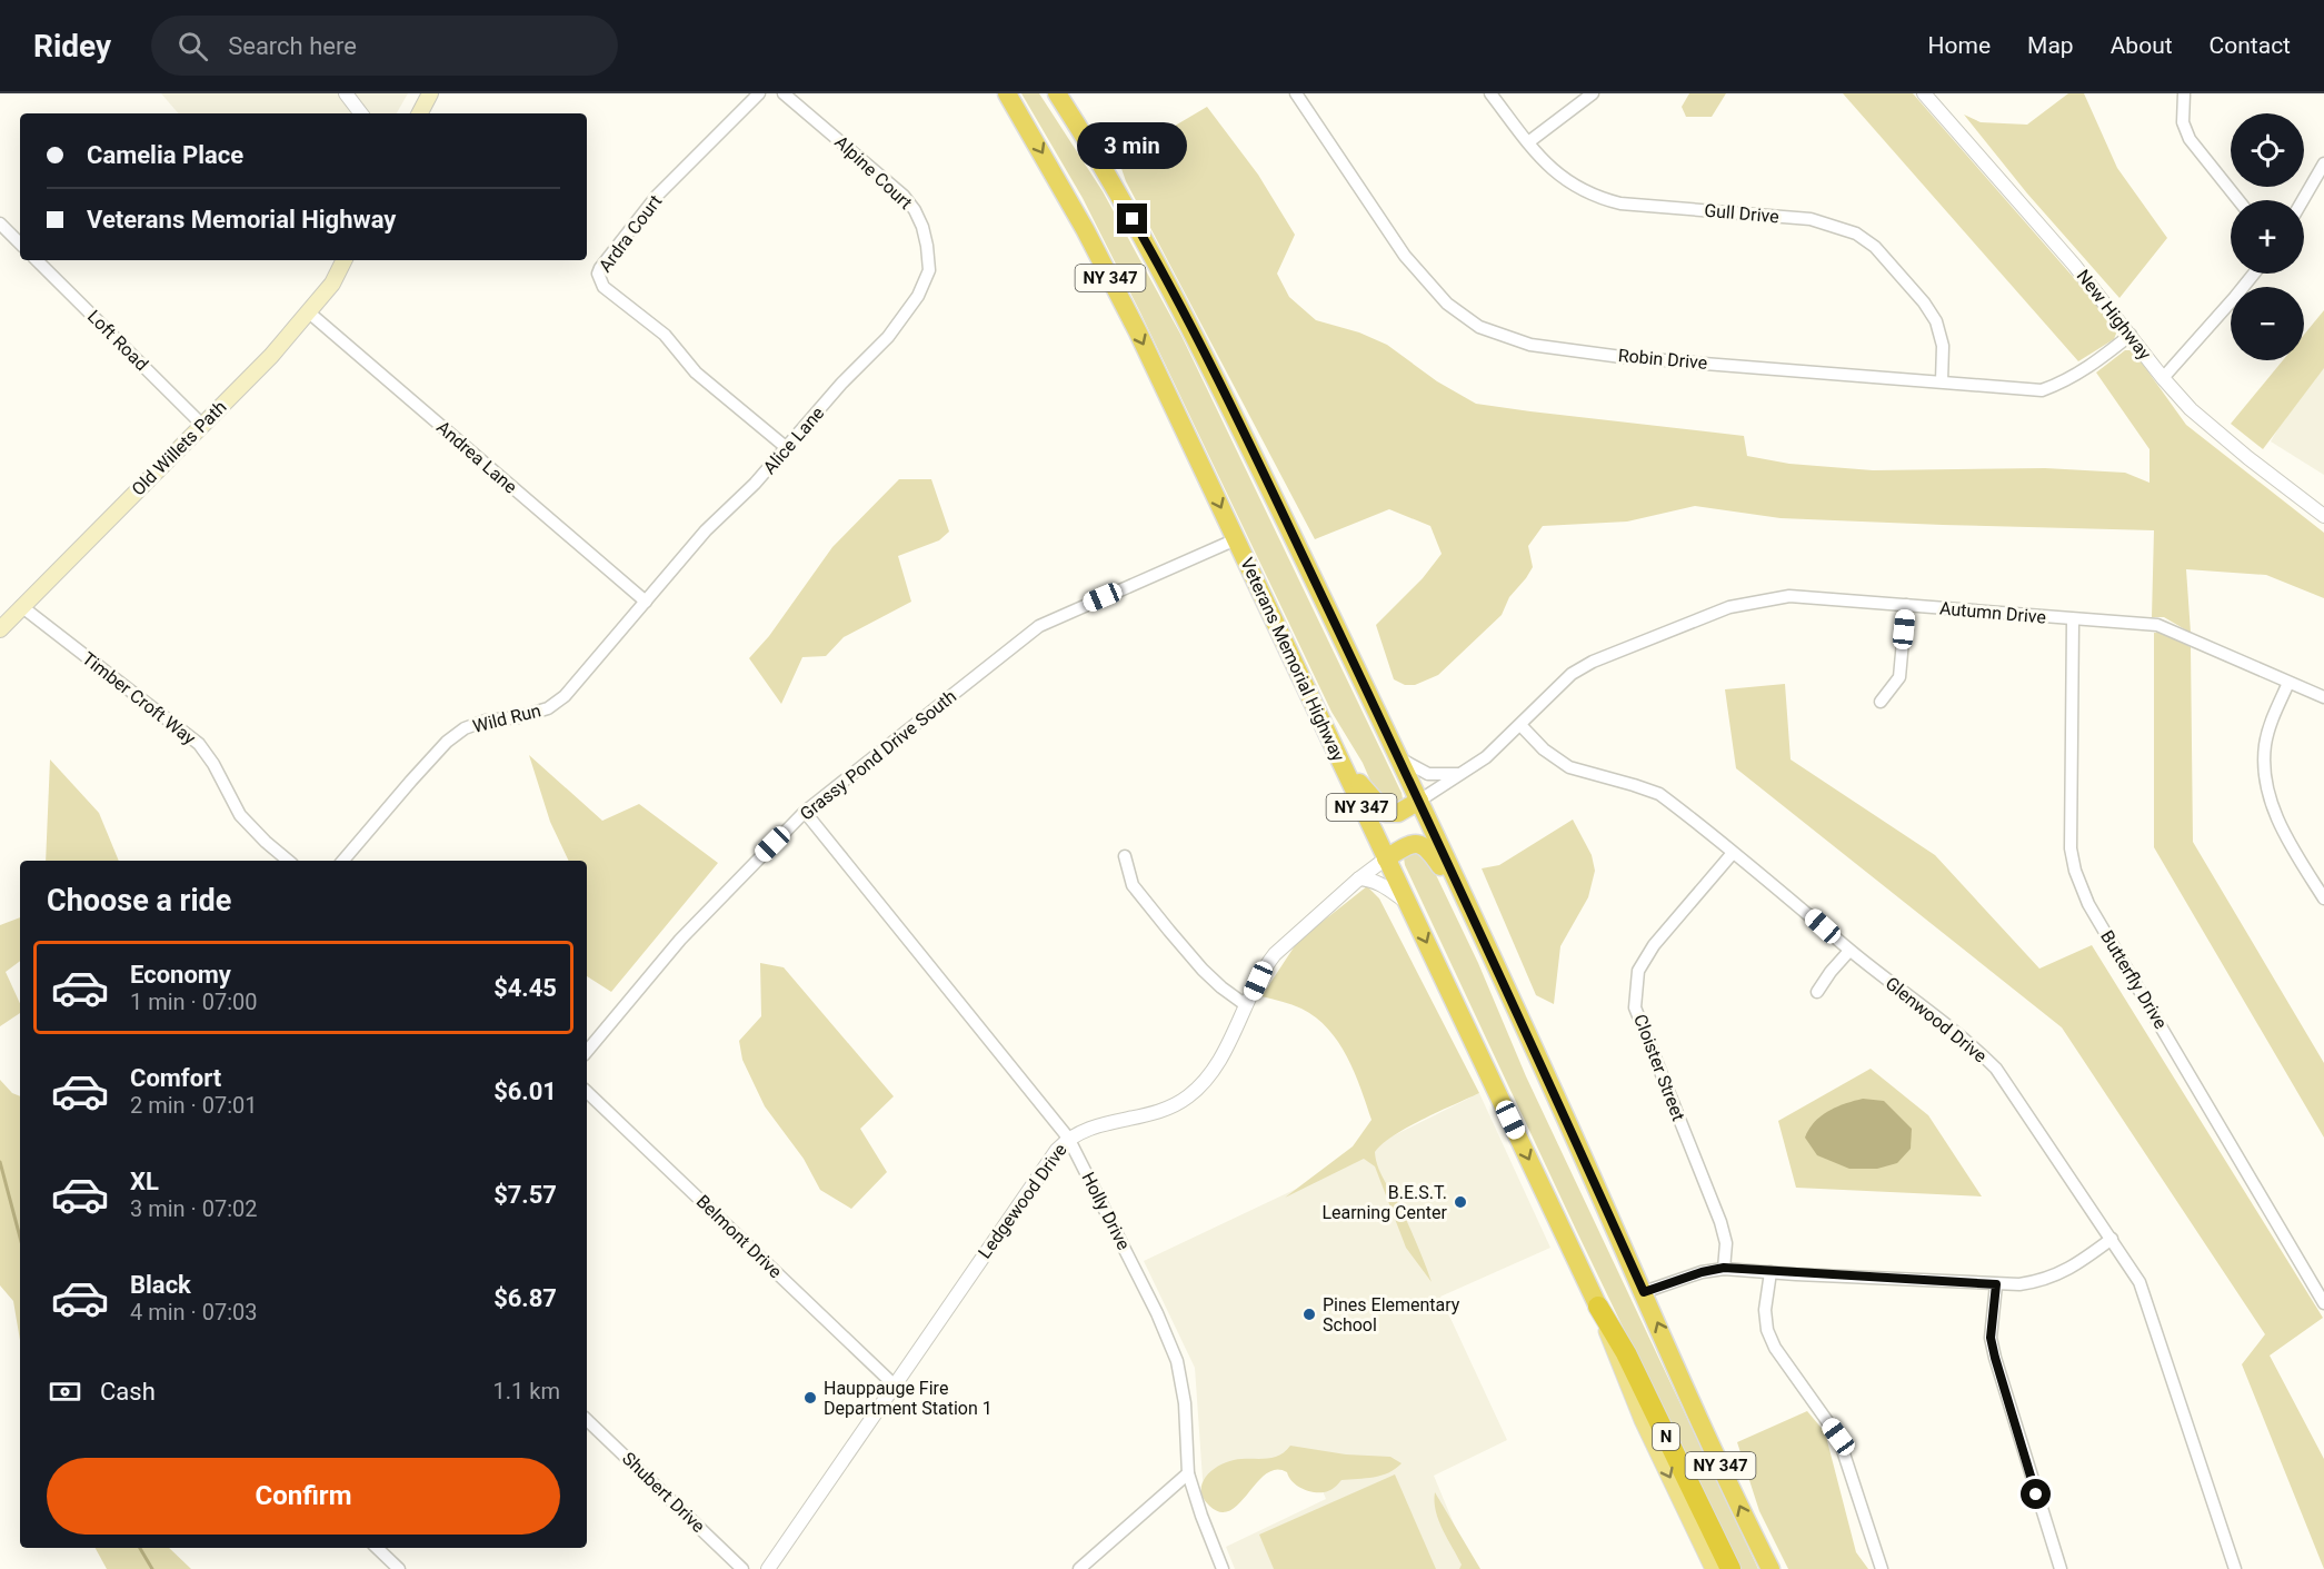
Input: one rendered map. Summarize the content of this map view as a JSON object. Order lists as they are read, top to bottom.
{
  "streets": {
    "highway": ["NY 347", "Veterans Memorial Highway", "N"],
    "main road": ["Old Willets Path"],
    "street": [
      "Alpine Court",
      "Gull Drive",
      "Ardra Court",
      "New Highway",
      "Loft Road",
      "Robin Drive",
      "Alice Lane",
      "Andrea Lane",
      "Autumn Drive",
      "Timber Croft Way",
      "Wild Run",
      "Grassy Pond Drive South",
      "Butterfly Drive",
      "Glenwood Drive",
      "Cloister Street",
      "Ledgewood Drive",
      "Holly Drive",
      "Belmont Drive",
      "Shubert Drive"
    ]
  },
  "crossings": [
    ["Alpine Court", "Alice Lane"],
    ["Gull Drive", "Robin Drive"],
    ["Ardra Court", "Alice Lane"],
    ["NY 347", "Autumn Drive"],
    ["New Highway", "Robin Drive"],
    ["Loft Road", "Old Willets Path"],
    ["Alice Lane", "Andrea Lane"],
    ["Alice Lane", "Wild Run"],
    ["Old Willets Path", "Andrea Lane"],
    ["Old Willets Path", "Timber Croft Way"],
    ["Andrea Lane", "Wild Run"],
    ["Autumn Drive", "Butterfly Drive"],
    ["Autumn Drive", "Glenwood Drive"],
    ["Veterans Memorial Highway", "Grassy Pond Drive South"],
    ["Veterans Memorial Highway", "Ledgewood Drive"],
    ["Veterans Memorial Highway", "N"],
    ["Grassy Pond Drive South", "Holly Drive"],
    ["Glenwood Drive", "Cloister Street"],
    ["Ledgewood Drive", "Holly Drive"],
    ["Ledgewood Drive", "Belmont Drive"]
  ],
  "places": ["B.E.S.T. Learning Center", "Pines Elementary School", "Hauppauge Fire Department Station 1"],
  "page": {
    "header": "Ridey",
    "search": "Search here",
    "nav": [
      "Home",
      "Map",
      "About",
      "Contact"
    ],
    "map_buttons": ["+", "−"],
    "banner": ["Camelia Place", "Veterans Memorial Highway"],
    "bubble": "3 min",
    "heading": "Choose a ride",
    "list": [
      {
        "name": "Economy",
        "note": "1 min · 07:00",
        "value": "$4.45"
      },
      {
        "name": "Comfort",
        "note": "2 min · 07:01",
        "value": "$6.01"
      },
      {
        "name": "XL",
        "note": "3 min · 07:02",
        "value": "$7.57"
      },
      {
        "name": "Black",
        "note": "4 min · 07:03",
        "value": "$6.87"
      }
    ],
    "pay": ["Cash", "1.1 km"],
    "buttons": "Confirm"
  }
}
